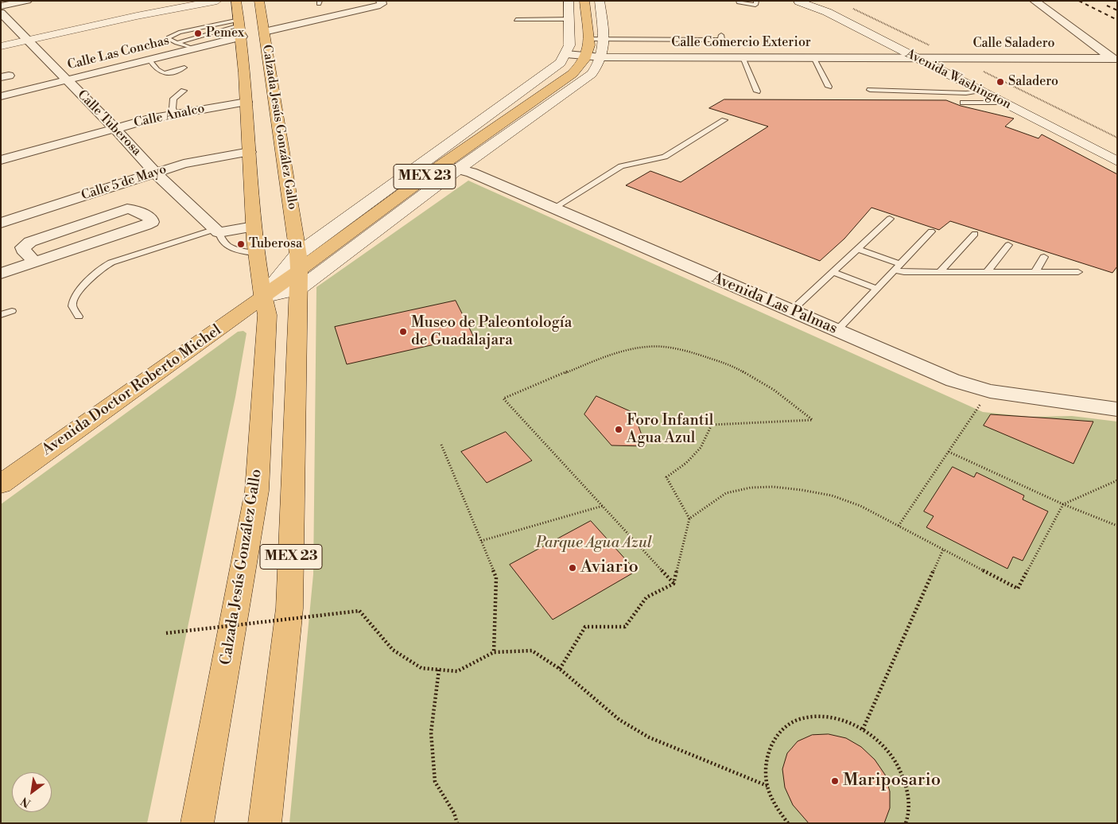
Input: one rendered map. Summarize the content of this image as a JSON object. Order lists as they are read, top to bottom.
{
  "streets": {
    "main road": [
      "Avenida Washington",
      "Calzada Jesús González Gallo",
      "MEX 23",
      "Avenida Doctor Roberto Michel"
    ],
    "street": [
      "Calle Comercio Exterior",
      "Calle Saladero",
      "Calle Las Conchas",
      "Calle Analco",
      "Calle Tuberosa",
      "Calle 5 de Mayo",
      "Avenida Las Palmas"
    ]
  },
  "crossings": [
    ["Calle Comercio Exterior", "Avenida Washington"],
    ["Calle Comercio Exterior", "Avenida Doctor Roberto Michel"],
    ["Calle Saladero", "Avenida Washington"],
    ["Calle Las Conchas", "Calle Tuberosa"],
    ["Calle Las Conchas", "Calzada Jesús González Gallo"],
    ["Calle Analco", "Calle Tuberosa"],
    ["Calle Analco", "Calzada Jesús González Gallo"],
    ["Calle Tuberosa", "Calzada Jesús González Gallo"],
    ["Calle Tuberosa", "Calle 5 de Mayo"],
    ["Calzada Jesús González Gallo", "Calle 5 de Mayo"],
    ["Calzada Jesús González Gallo", "Avenida Doctor Roberto Michel"],
    ["Avenida Las Palmas", "Avenida Doctor Roberto Michel"]
  ],
  "parks": ["Parque Agua Azul"],
  "places": [
    "Pemex",
    "Saladero",
    "Tuberosa",
    "Museo de Paleontología de Guadalajara",
    "Foro Infantil Agua Azul",
    "Aviario",
    "Mariposario"
  ],
  "north": "bottom left"
}
